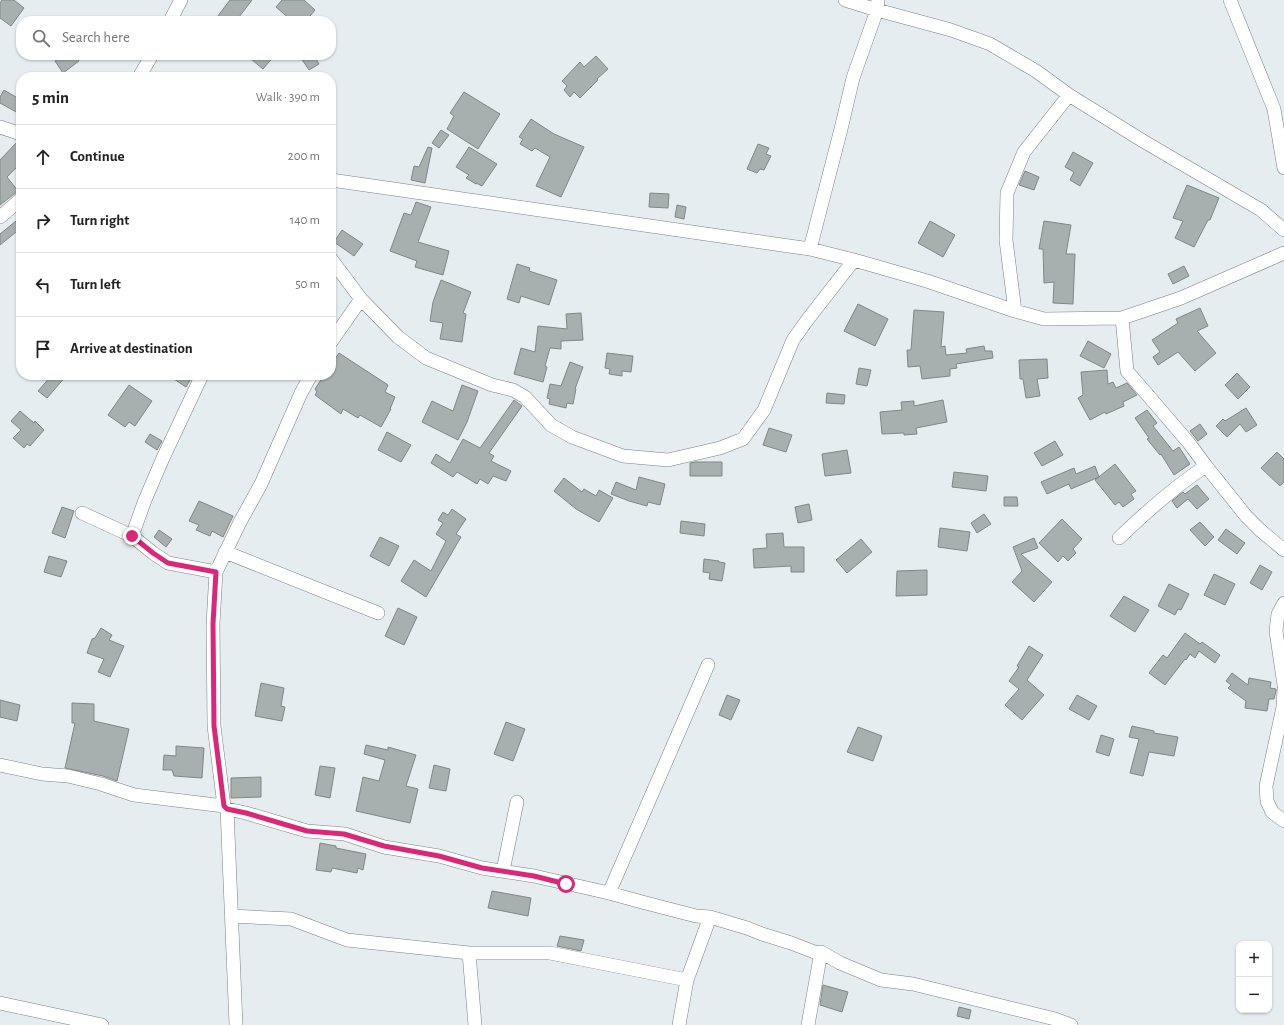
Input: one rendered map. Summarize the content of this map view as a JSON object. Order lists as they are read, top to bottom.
{
  "page": {
    "search": "Search here",
    "heading": ["5 min", "Walk · 390 m"],
    "list": [
      ["Continue", "200 m"],
      ["Turn right", "140 m"],
      ["Turn left", "50 m"],
      "Arrive at destination"
    ],
    "map_buttons": ["+", "−"]
  }
}
